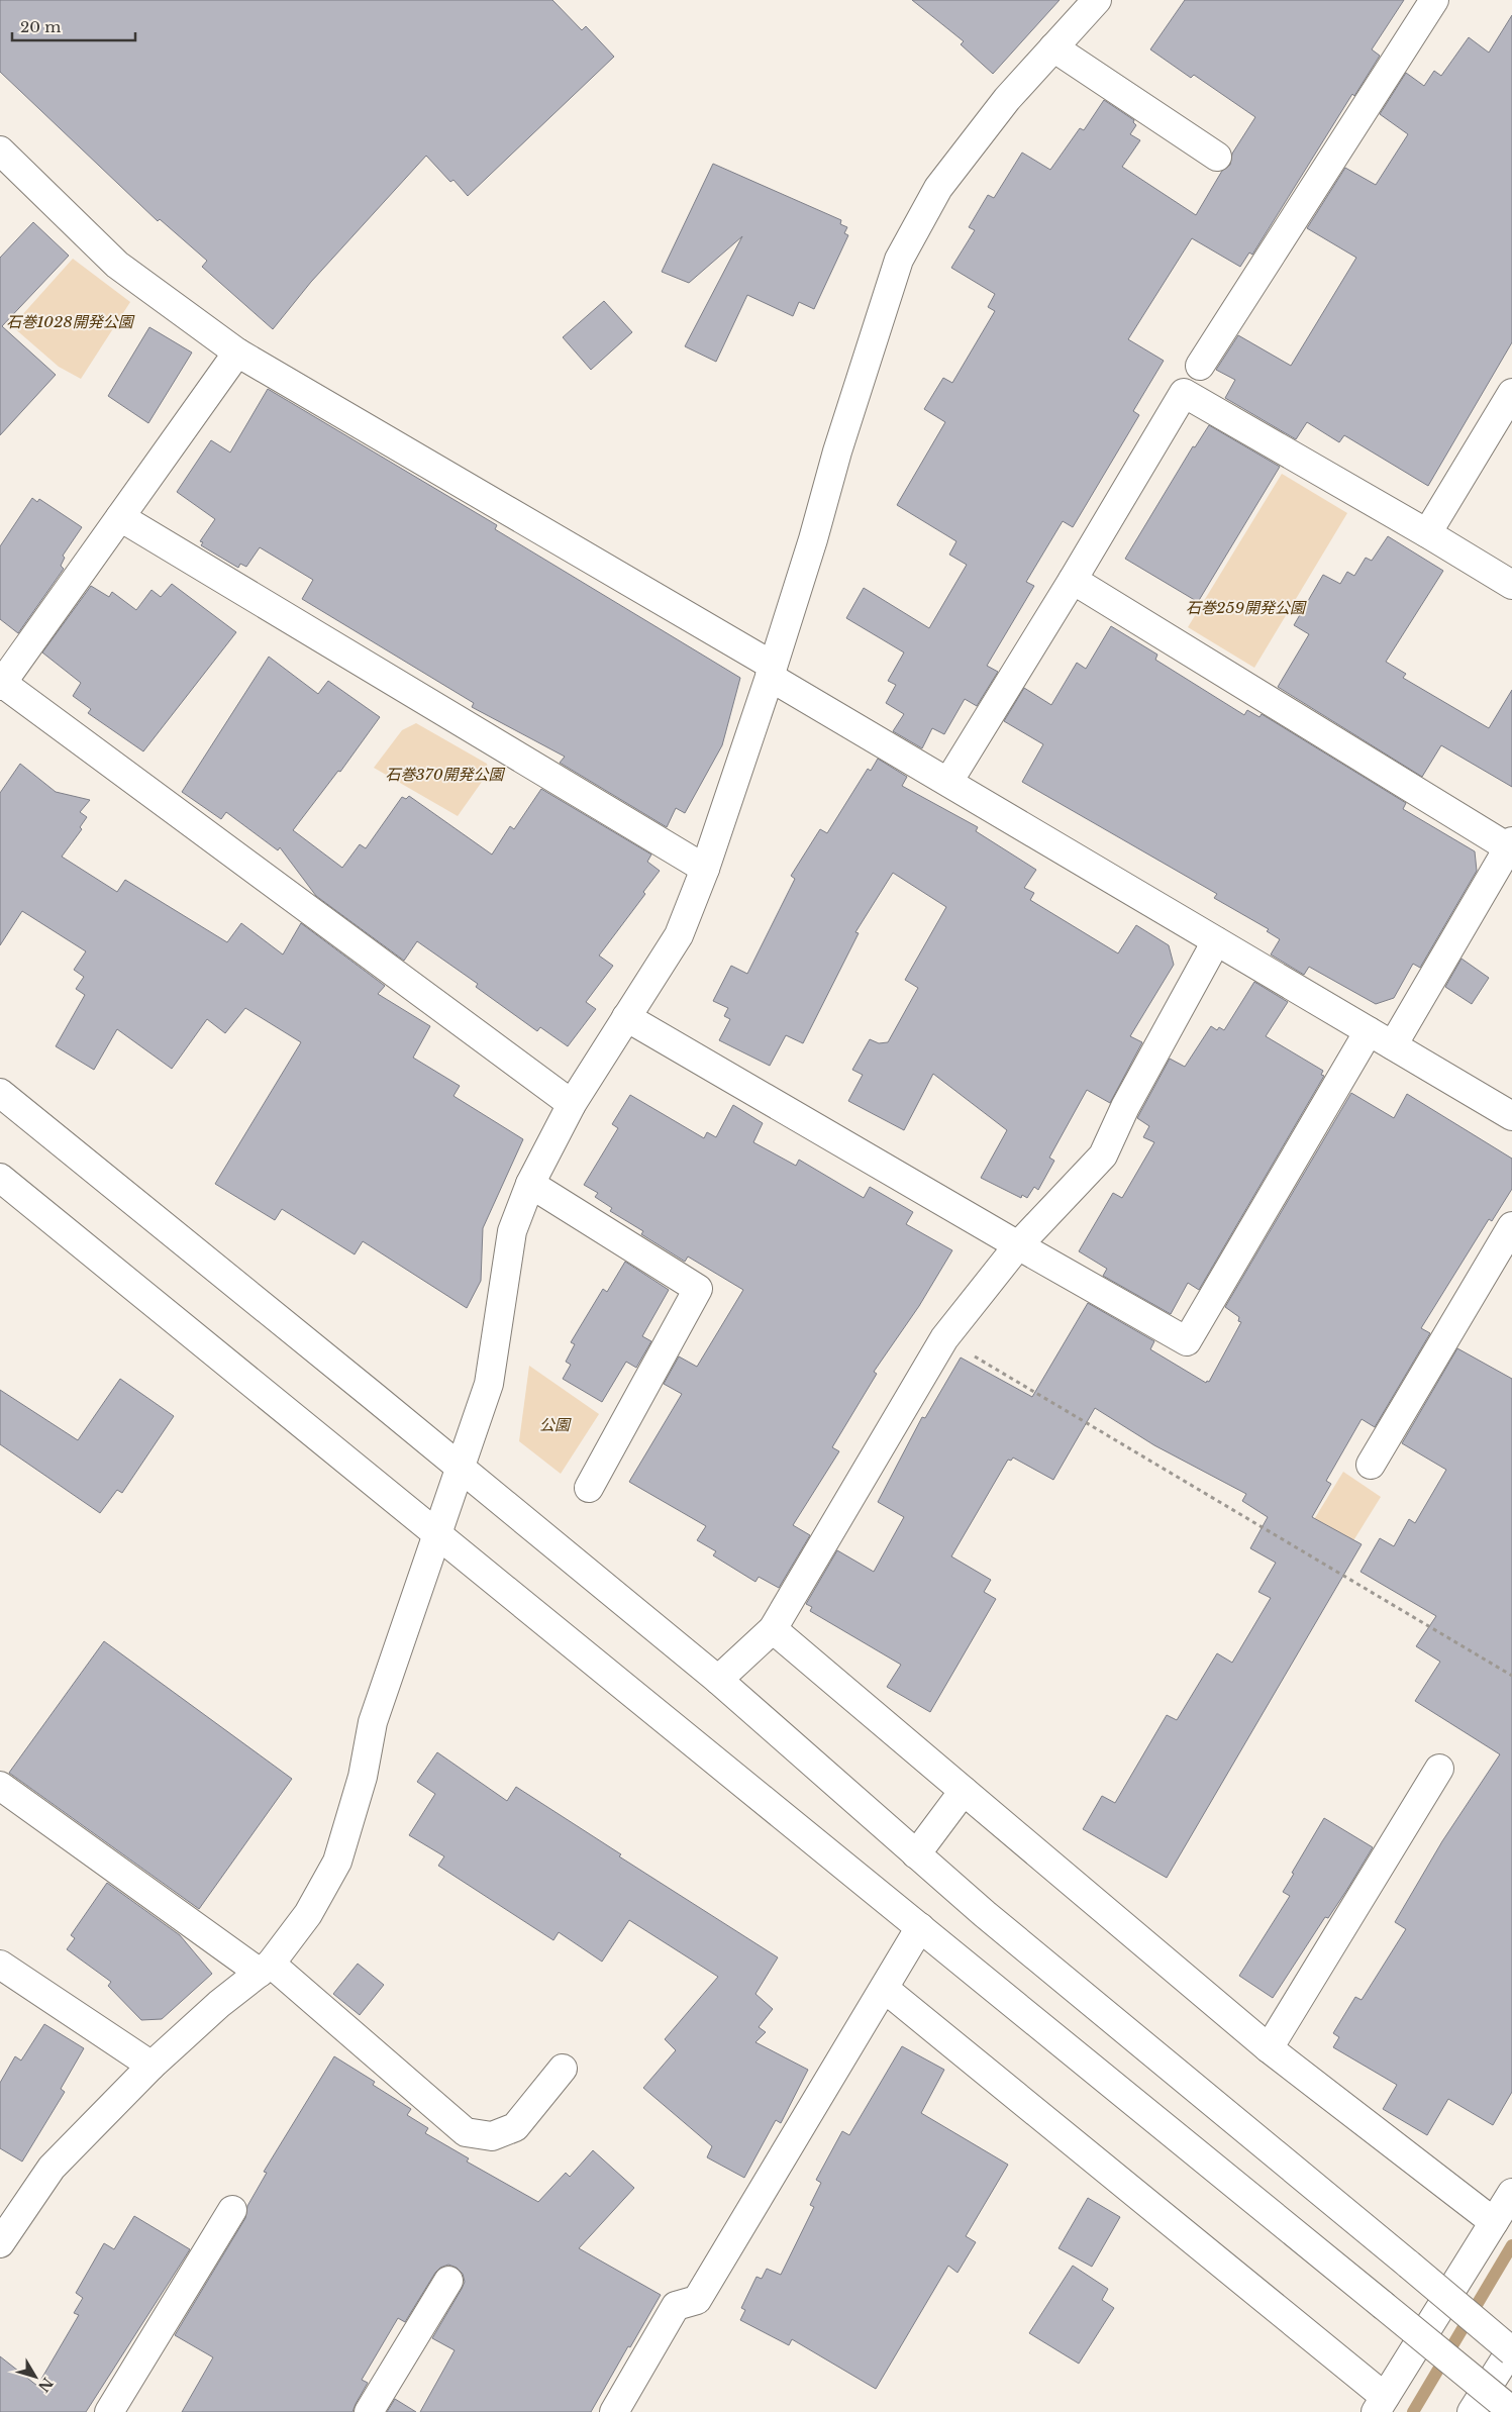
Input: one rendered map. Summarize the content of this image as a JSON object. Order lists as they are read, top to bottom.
{
  "parks": [
    "石巻1028開発公園",
    "石巻259開発公園",
    "石巻370開発公園",
    "公園"
  ],
  "scale_bar": "20 m",
  "north": "bottom right"
}
